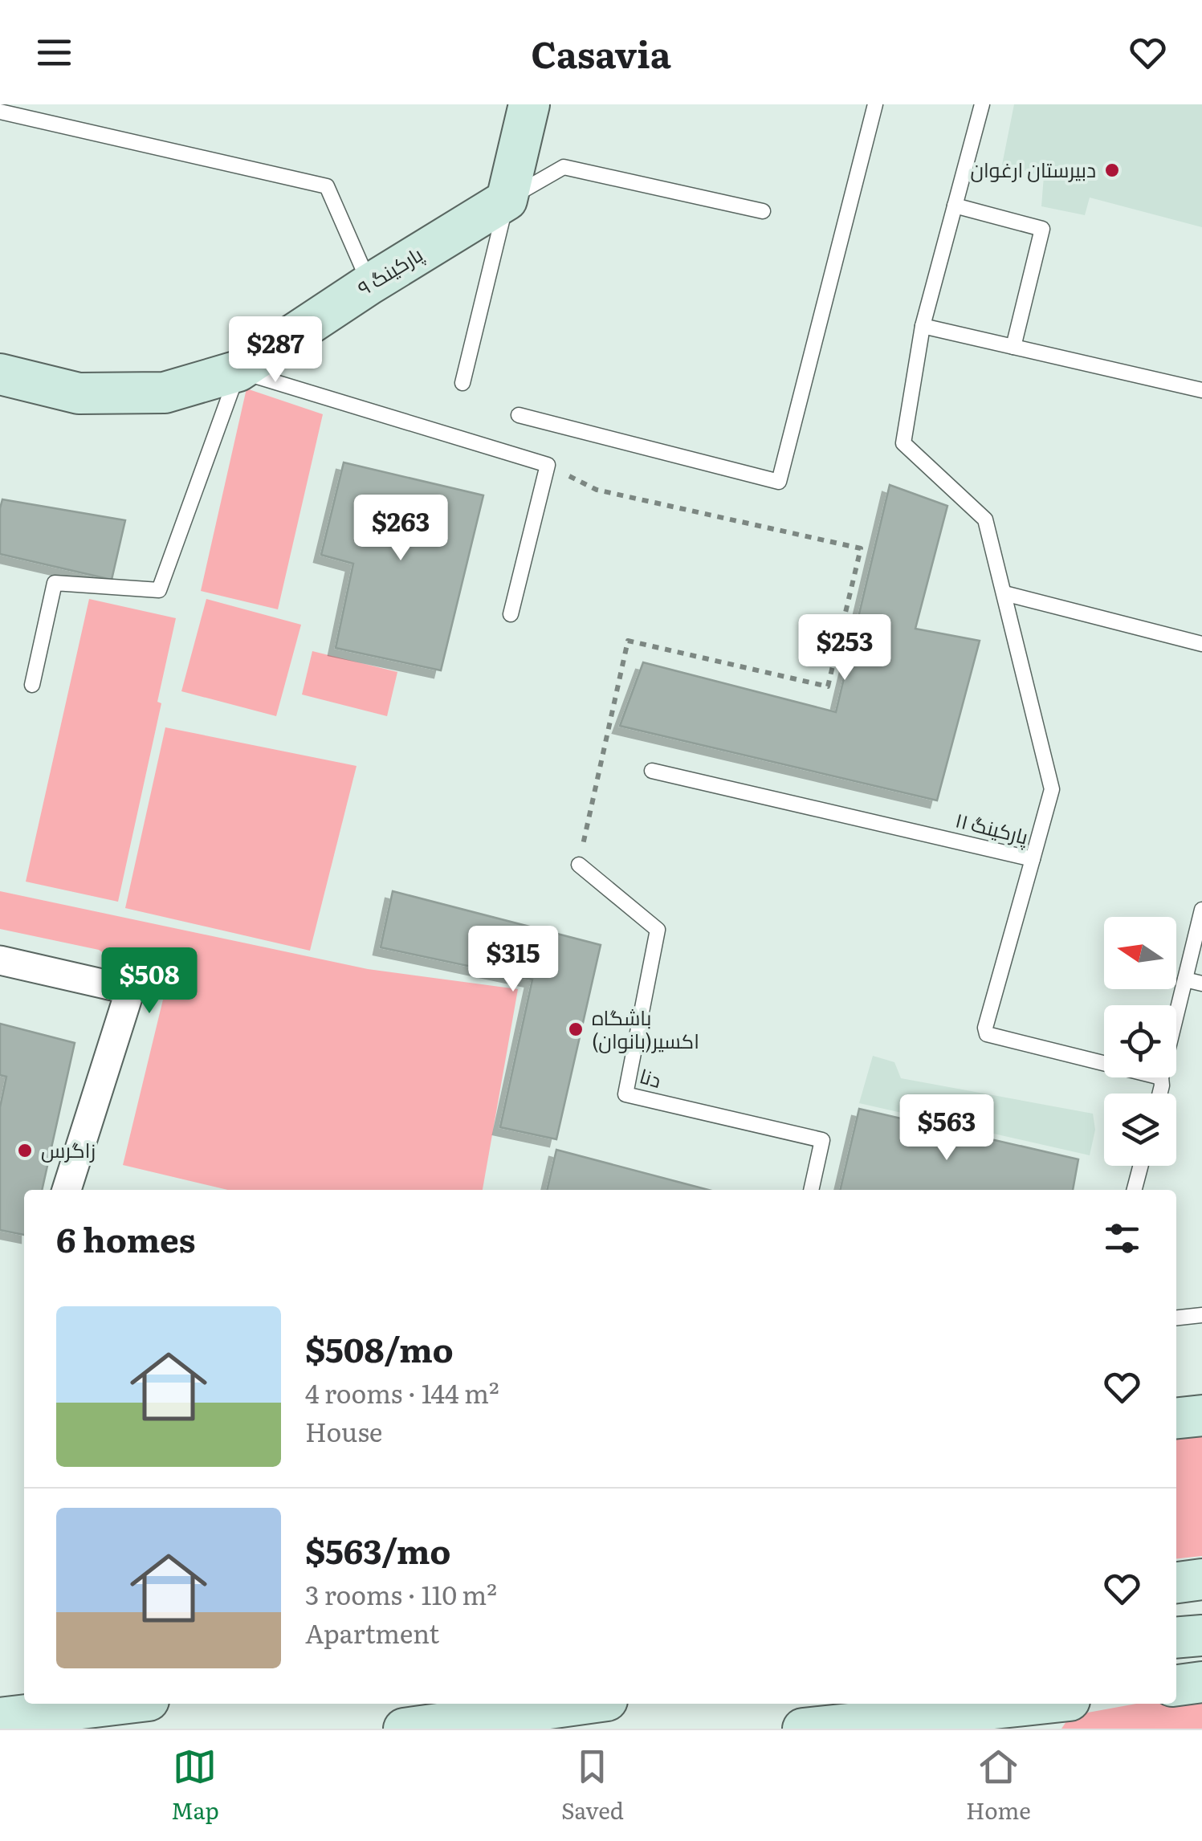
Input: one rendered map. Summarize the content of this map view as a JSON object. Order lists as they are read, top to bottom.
{
  "streets": {
    "street": ["پارکینگ ۹"],
    "lane": ["پارکینگ ۱۱", "دنا"]
  },
  "places": ["دبیرستان ارغوان", "باشگاه اکسیر(بانوان)", "زاگرس"],
  "north": "left",
  "page": {
    "header": "Casavia",
    "price": [
      "$287",
      "$263",
      "$253",
      "$315",
      "$508",
      "$563"
    ],
    "heading": "6 homes",
    "list": [
      {
        "name": "$508/mo",
        "note": "4 rooms · 144 m² · House"
      },
      {
        "name": "$563/mo",
        "note": "3 rooms · 110 m² · Apartment"
      }
    ],
    "tabs": ["Map", "Saved", "Home"]
  }
}
